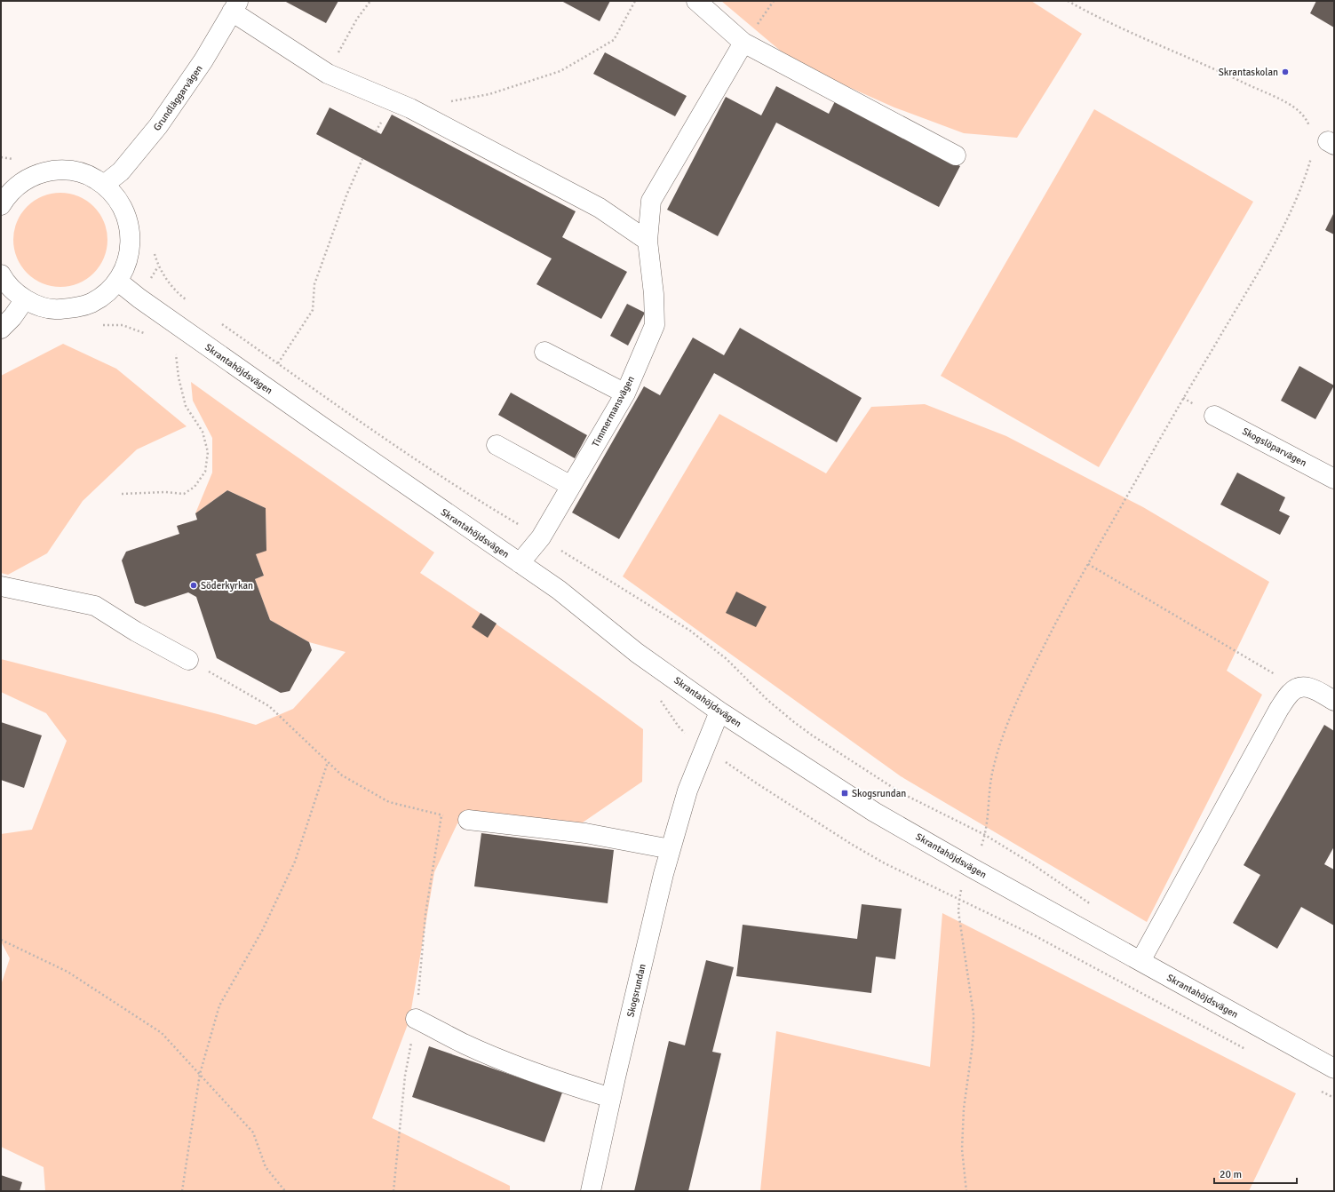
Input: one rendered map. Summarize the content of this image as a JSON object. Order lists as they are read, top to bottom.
{
  "streets": {
    "street": [
      "Grundläggarvägen",
      "Skrantahöjdsvägen",
      "Timmermansvägen",
      "Skogslöparvägen",
      "Skogsrundan"
    ]
  },
  "crossings": [
    ["Skrantahöjdsvägen", "Timmermansvägen"],
    ["Skrantahöjdsvägen", "Skogsrundan"]
  ],
  "places": {
    "other": ["Skrantaskolan", "Söderkyrkan"],
    "transit": ["Skogsrundan"]
  },
  "scale_bar": "20 m"
}
